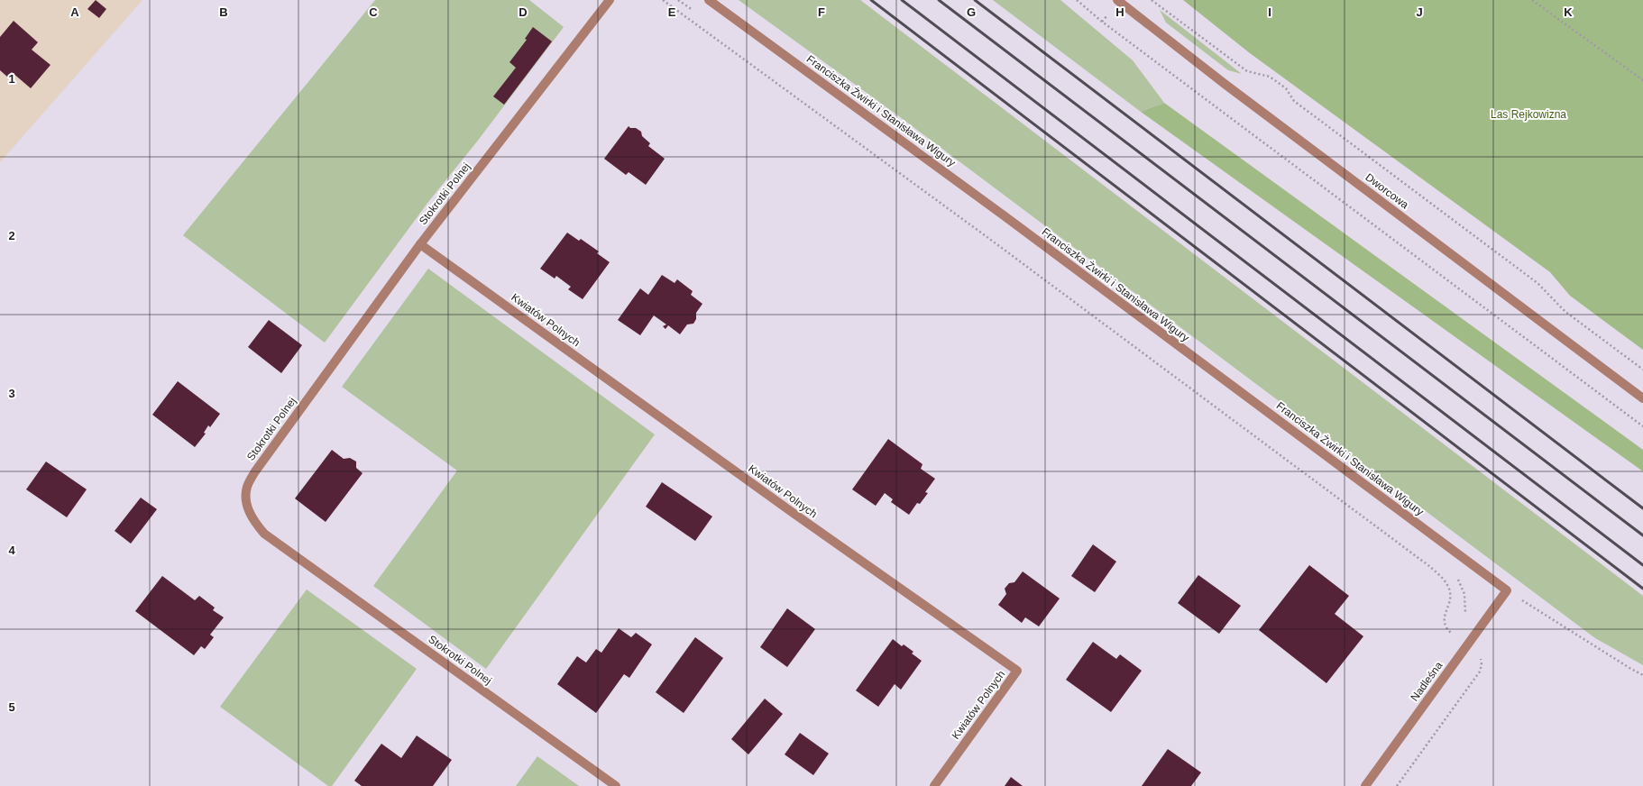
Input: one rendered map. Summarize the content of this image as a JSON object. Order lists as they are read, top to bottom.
{
  "streets": {
    "street": [
      "Franciszka Żwirki i Stanisława Wigury",
      "Dworcowa",
      "Stokrotki Polnej",
      "Kwiatów Polnych",
      "Nadleśna"
    ]
  },
  "crossings": [
    ["Franciszka Żwirki i Stanisława Wigury", "Nadleśna"],
    ["Stokrotki Polnej", "Kwiatów Polnych"]
  ],
  "parks": ["Las Rejkowizna"],
  "grid": {
    "columns": [
      "A",
      "B",
      "C",
      "D",
      "E",
      "F",
      "G",
      "H",
      "I",
      "J",
      "K"
    ],
    "rows": [
      "1",
      "2",
      "3",
      "4",
      "5"
    ]
  }
}
